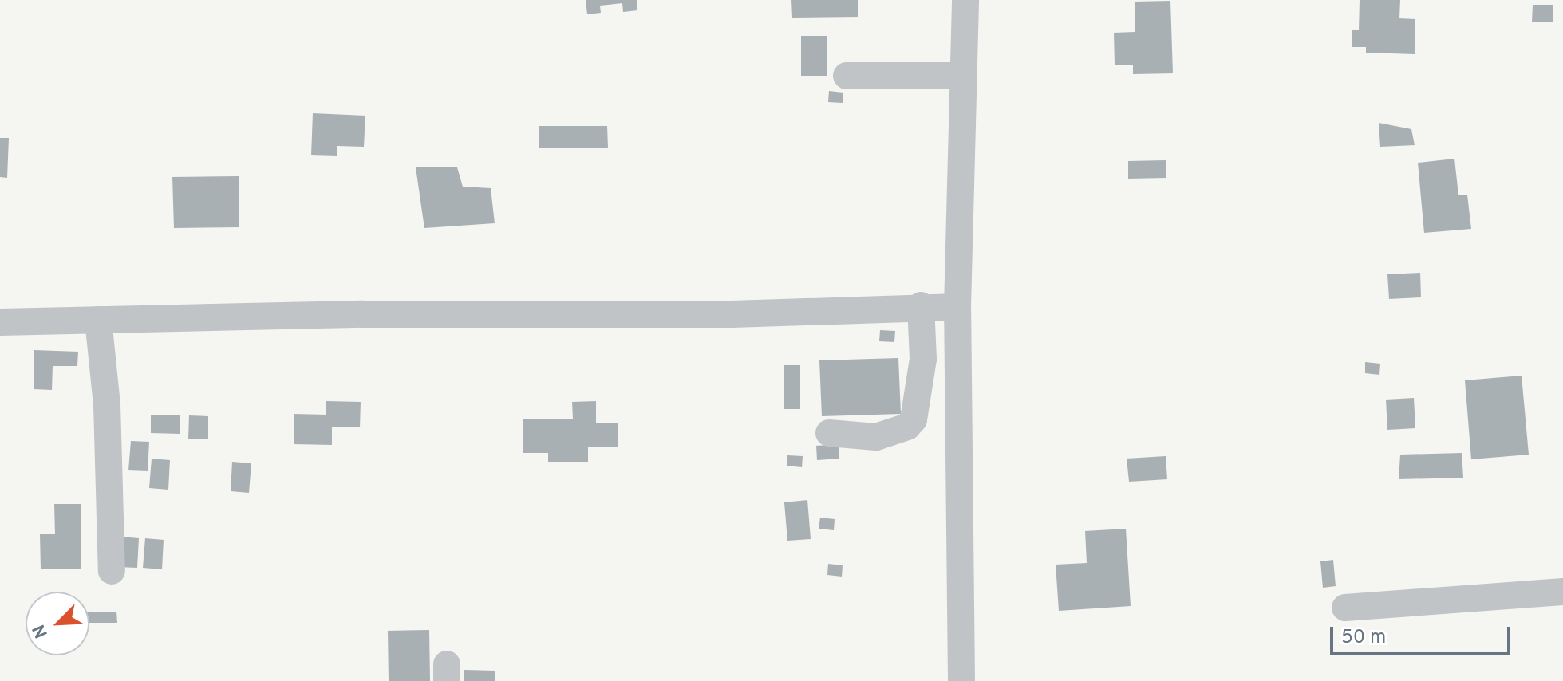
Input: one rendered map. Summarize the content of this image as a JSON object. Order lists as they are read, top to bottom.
{
  "scale_bar": "50 m",
  "north": "bottom left"
}
